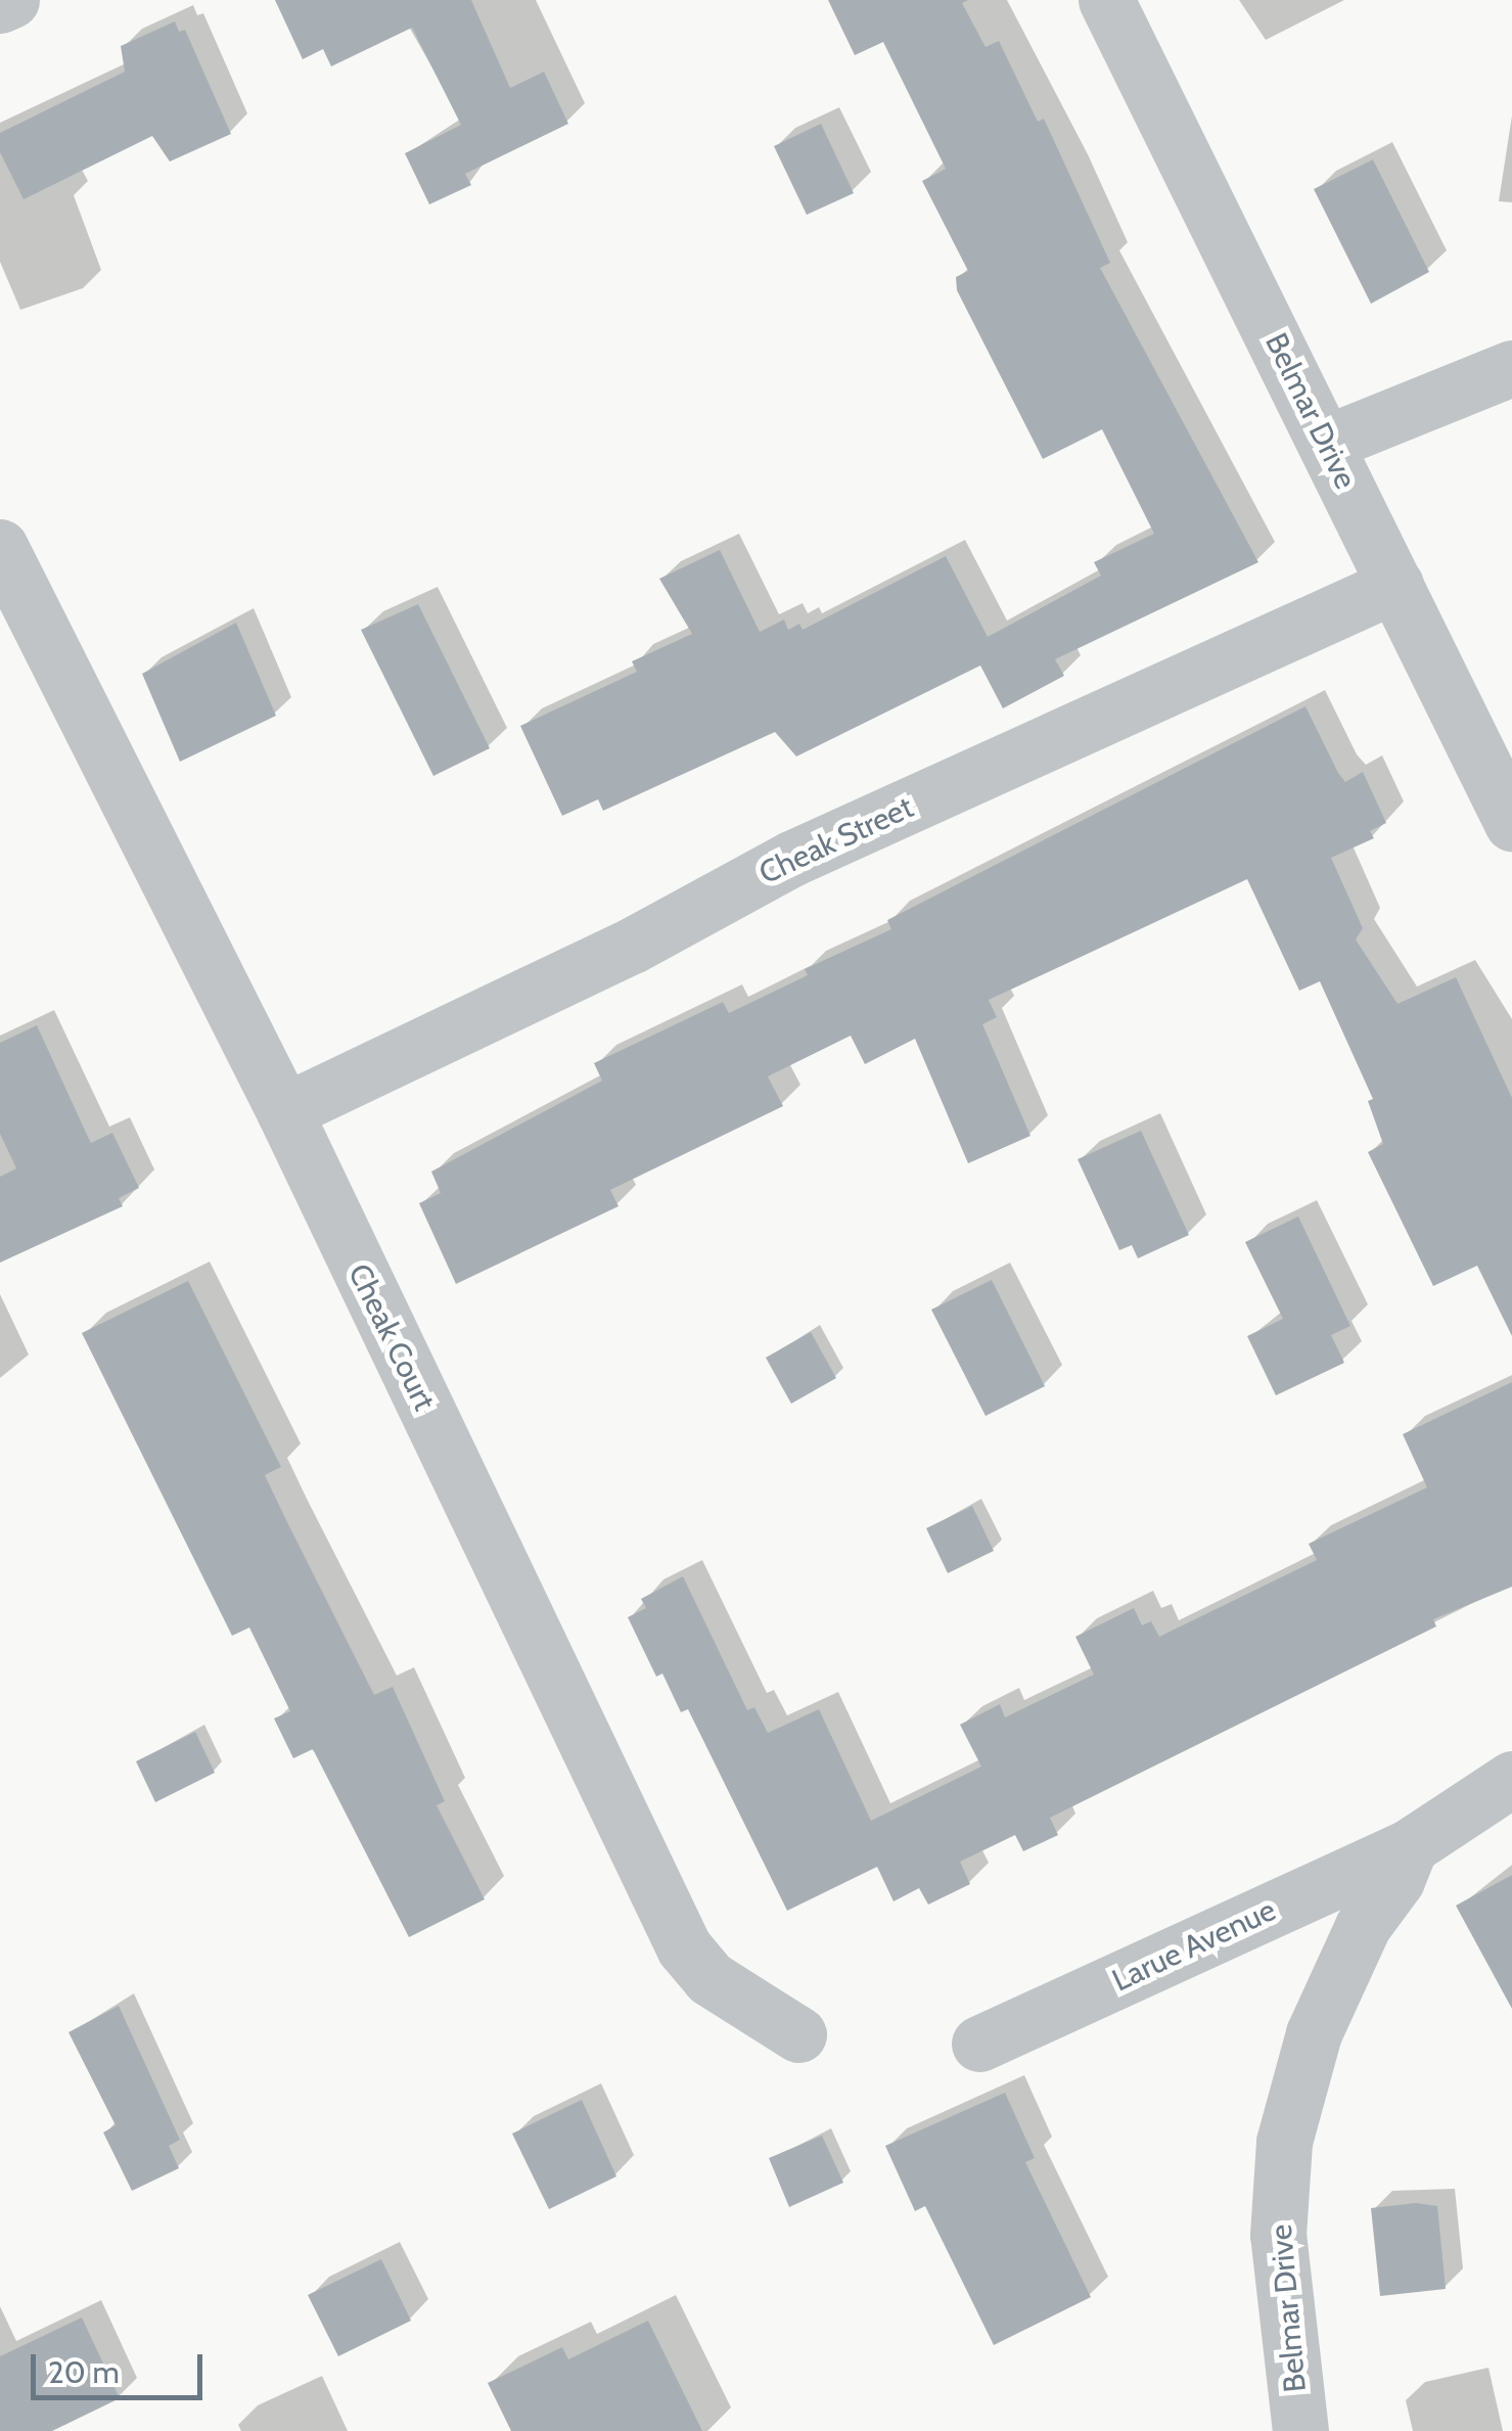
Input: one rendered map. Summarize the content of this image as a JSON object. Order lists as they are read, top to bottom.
{
  "streets": {
    "street": [
      "Belmar Drive",
      "Cheak Street",
      "Cheak Court",
      "Larue Avenue"
    ]
  },
  "crossings": [
    ["Belmar Drive", "Cheak Street"],
    ["Belmar Drive", "Larue Avenue"],
    ["Cheak Street", "Cheak Court"]
  ],
  "scale_bar": "20 m"
}
